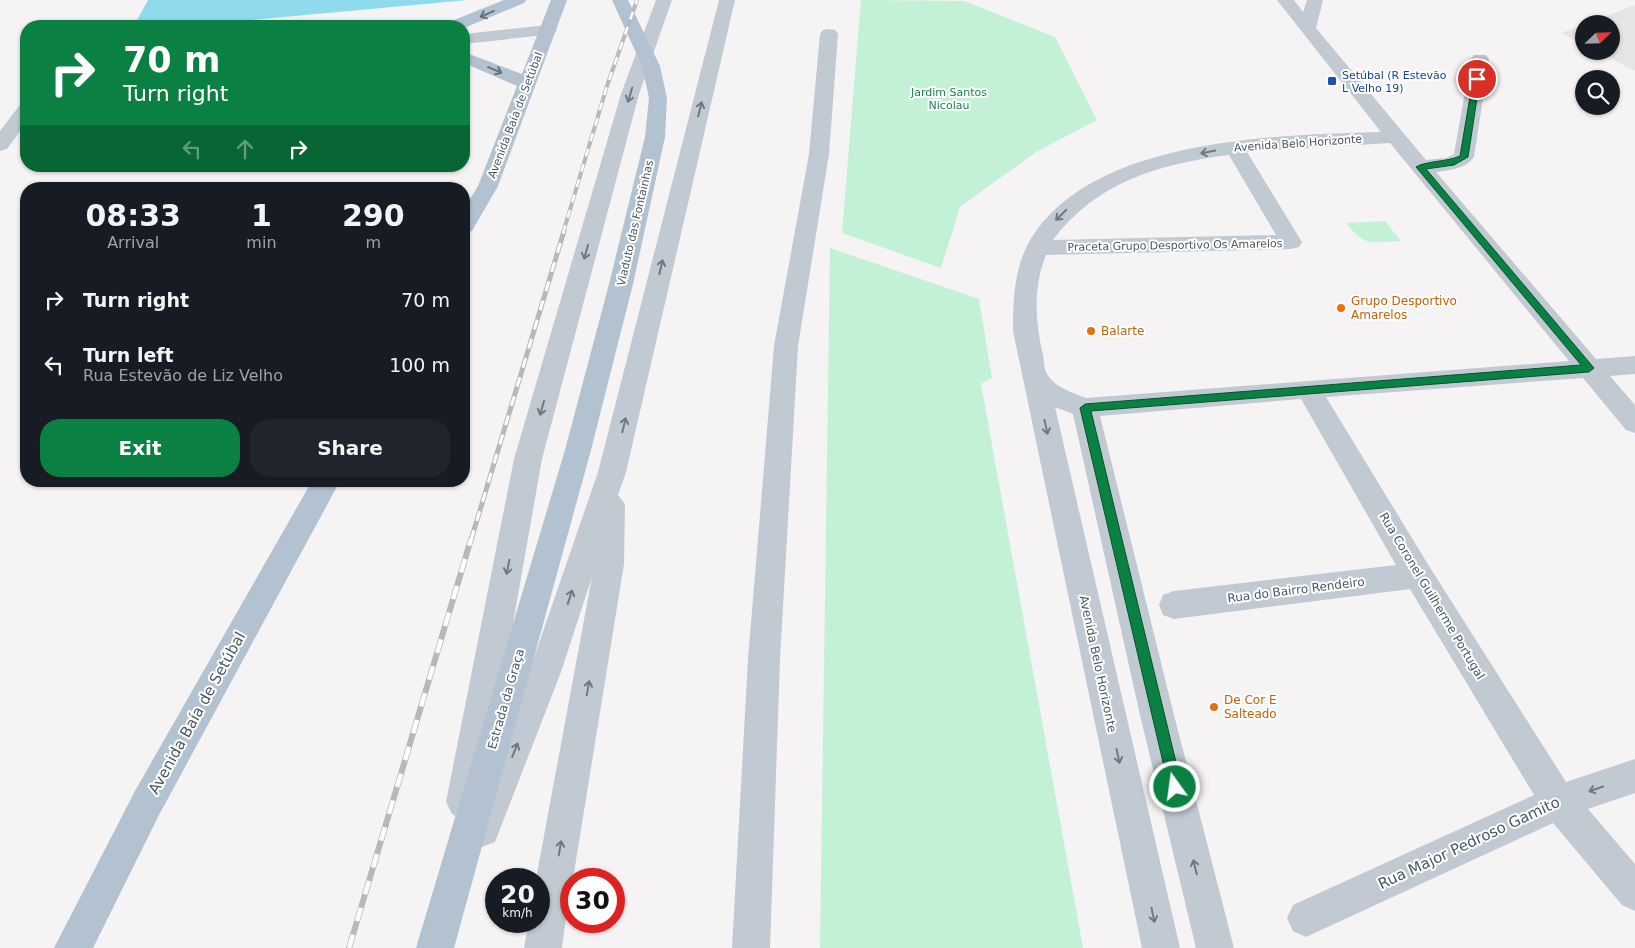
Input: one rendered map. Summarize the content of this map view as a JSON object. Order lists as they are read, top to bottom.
{
  "streets": {
    "main road": ["Avenida Baía de Setúbal", "Viaduto das Fontainhas", "Estrada da Graça"],
    "street": [
      "Avenida Belo Horizonte",
      "Praceta Grupo Desportivo Os Amarelos",
      "Rua do Bairro Rendeiro",
      "Rua Coronel Guilherme Portugal",
      "Rua Major Pedroso Gamito"
    ]
  },
  "crossings": [
    ["Avenida Belo Horizonte", "Praceta Grupo Desportivo Os Amarelos"],
    ["Viaduto das Fontainhas", "Estrada da Graça"],
    ["Rua do Bairro Rendeiro", "Rua Coronel Guilherme Portugal"],
    ["Rua Coronel Guilherme Portugal", "Rua Major Pedroso Gamito"]
  ],
  "parks": ["Jardim Santos Nicolau"],
  "places": {
    "transit": ["Setúbal (R Estevão L Velho 19)"],
    "other": ["Grupo Desportivo Amarelos", "Balarte", "De Cor E Salteado"]
  },
  "north": "top right",
  "page": {
    "turn": ["70 m", "Turn right"],
    "eta": [
      "08:33",
      "Arrival",
      "1",
      "min",
      "290",
      "m"
    ],
    "list": [
      {
        "name": "Turn right",
        "value": "70 m"
      },
      {
        "name": "Turn left",
        "note": "Rua Estevão de Liz Velho",
        "value": "100 m"
      }
    ],
    "buttons": ["Exit", "Share"],
    "speed": "20 km/h",
    "limit": "30"
  }
}
